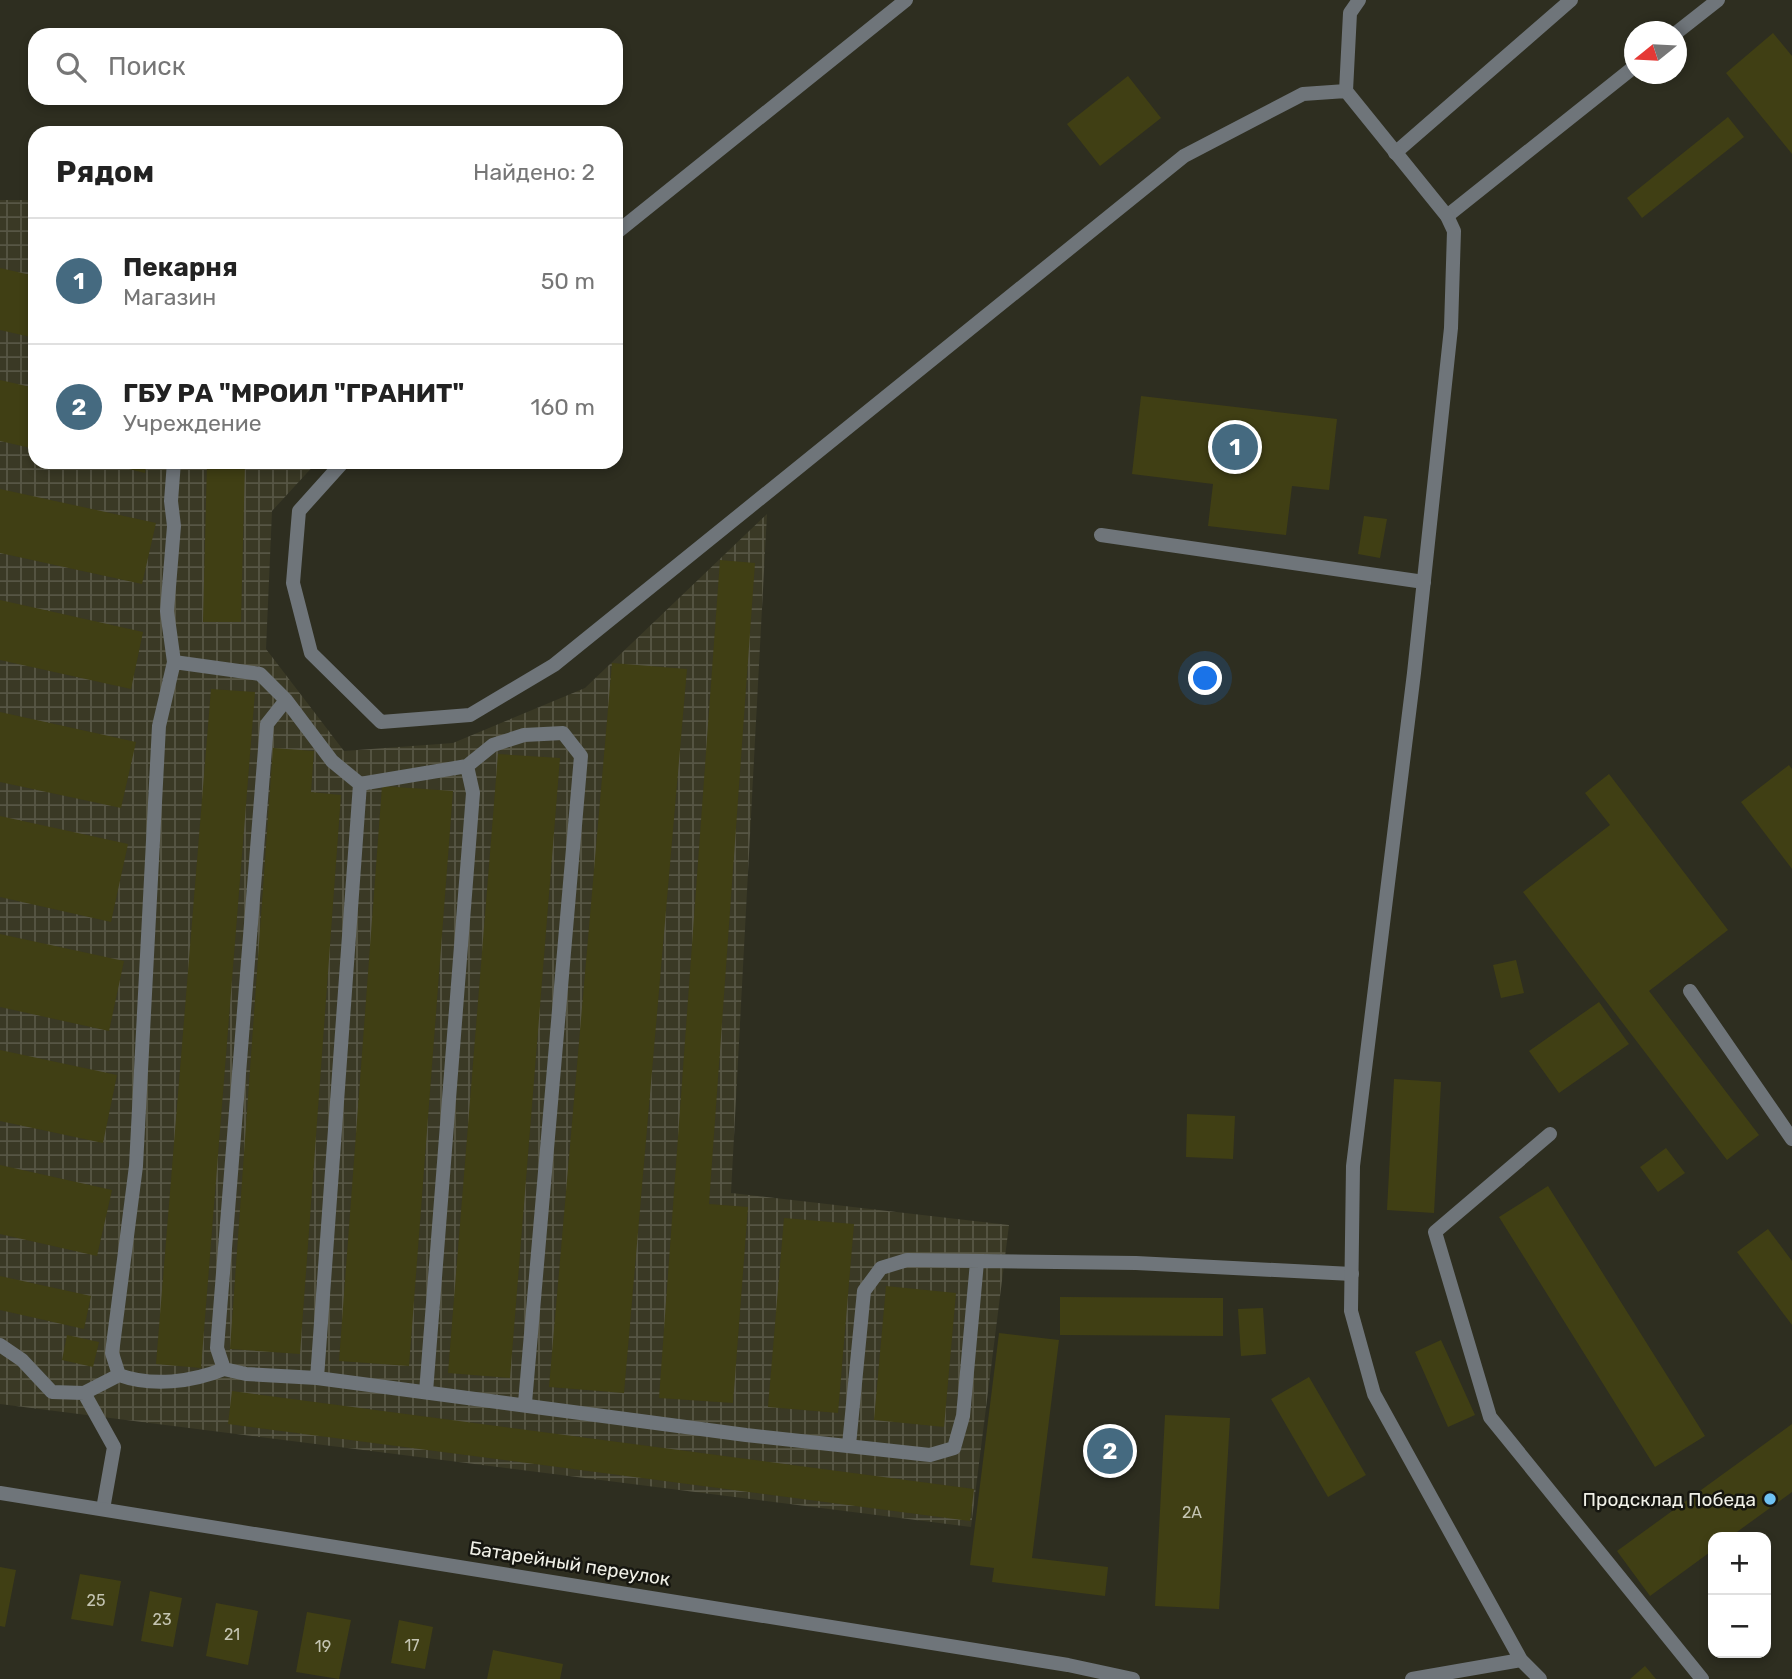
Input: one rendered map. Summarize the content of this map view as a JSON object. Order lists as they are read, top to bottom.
{
  "streets": {
    "street": ["Батарейный переулок"]
  },
  "places": ["Продсклад Победа"],
  "house_numbers": [
    "2А",
    "25",
    "23",
    "21",
    "17",
    "19"
  ],
  "north": "left",
  "page": {
    "search": "Поиск",
    "heading": ["Рядом", "Найдено: 2"],
    "list": [
      {
        "mark": "1",
        "name": "Пекарня",
        "note": "Магазин",
        "value": "50 m"
      },
      {
        "mark": "2",
        "name": "ГБУ РА \"МРОИЛ \"ГРАНИТ\"",
        "note": "Учреждение",
        "value": "160 m"
      }
    ],
    "pins": ["1", "2"],
    "map_buttons": ["+", "−"]
  }
}
